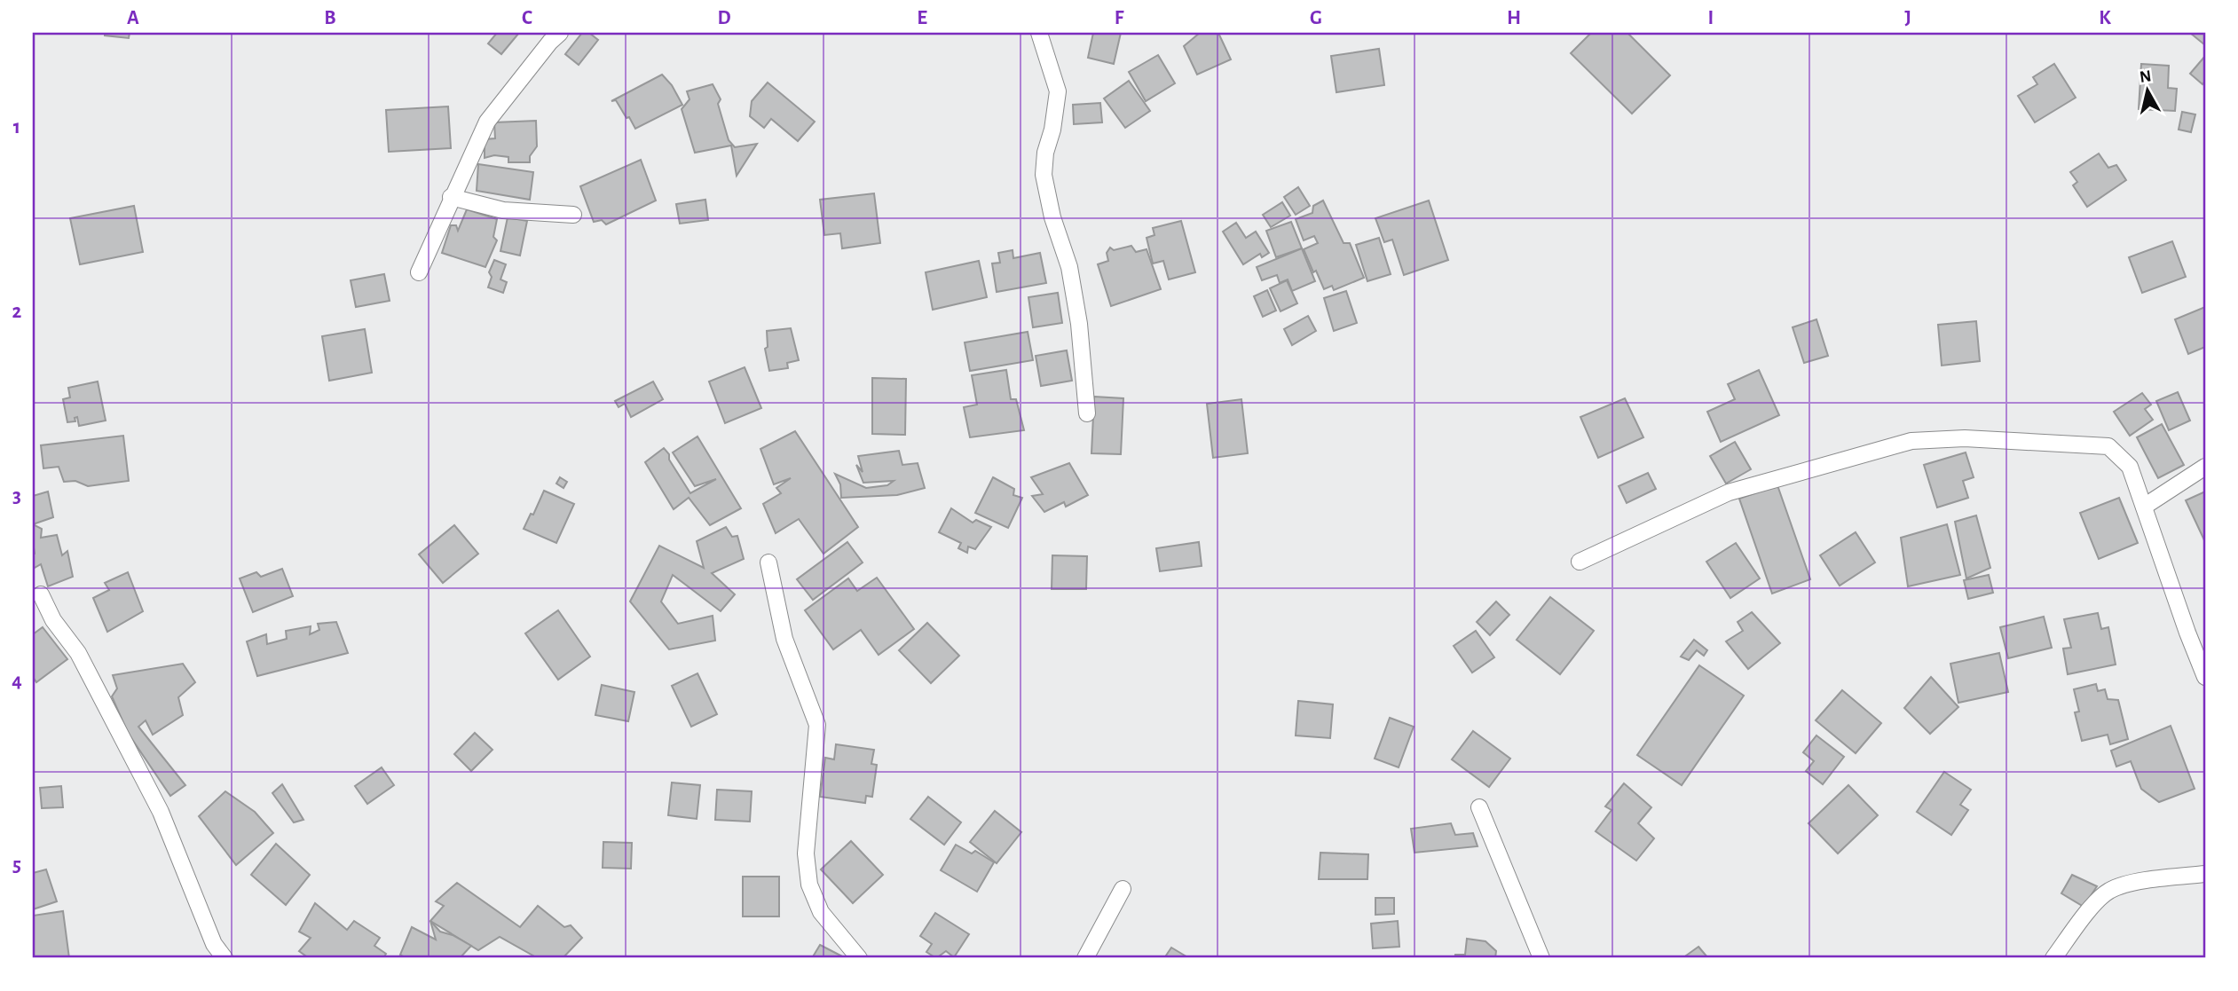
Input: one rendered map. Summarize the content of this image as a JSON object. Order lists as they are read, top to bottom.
{
  "north": "top",
  "grid": {
    "columns": [
      "A",
      "B",
      "C",
      "D",
      "E",
      "F",
      "G",
      "H",
      "I",
      "J",
      "K"
    ],
    "rows": [
      "1",
      "2",
      "3",
      "4",
      "5"
    ]
  }
}
